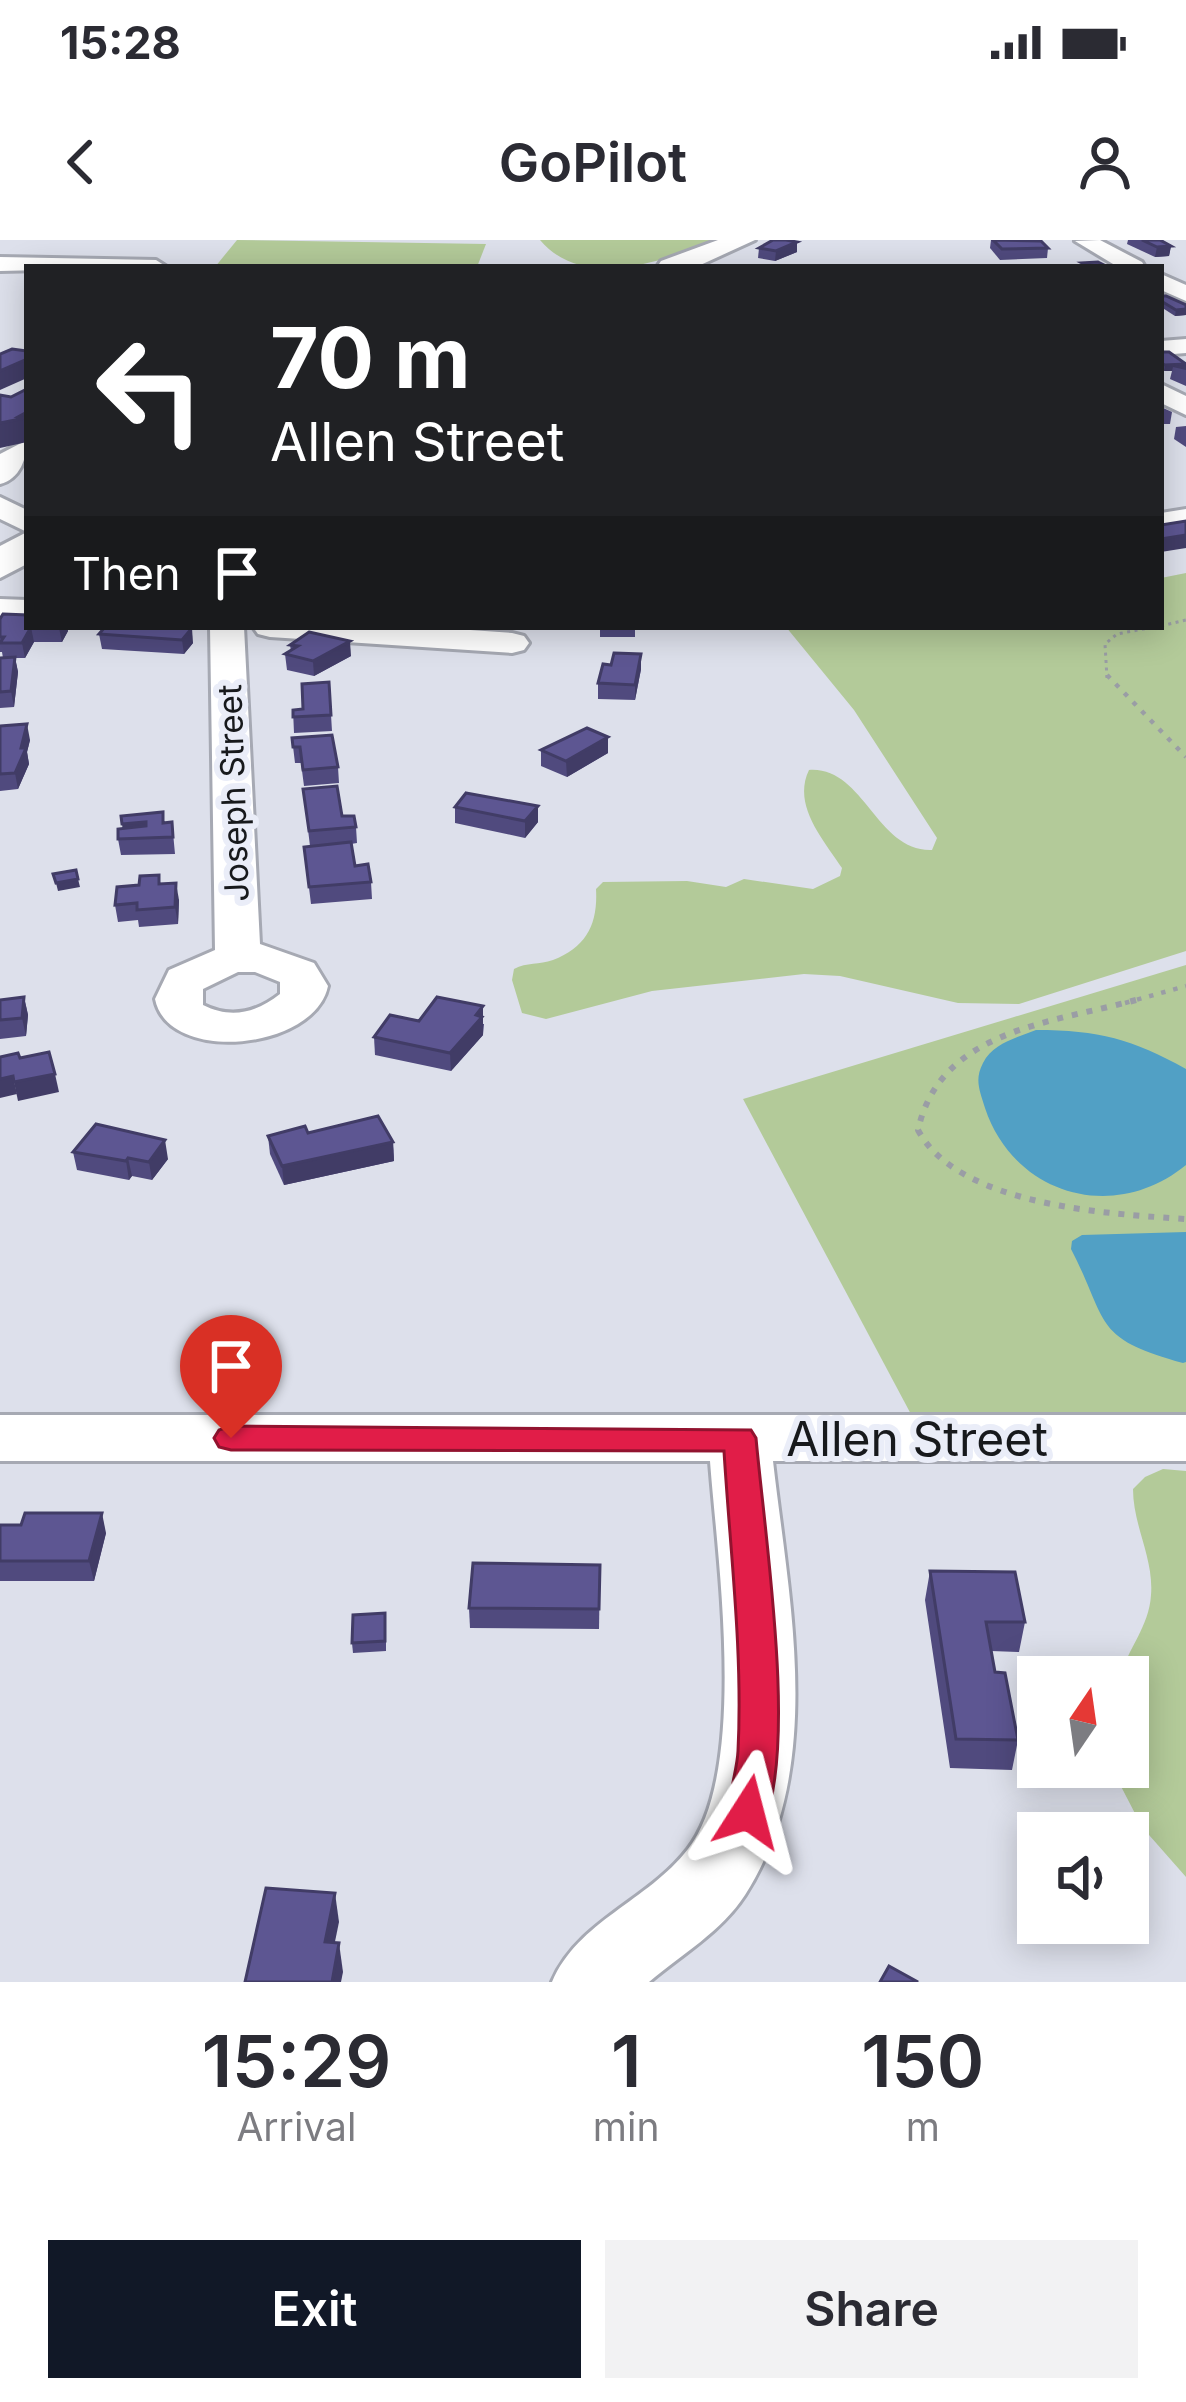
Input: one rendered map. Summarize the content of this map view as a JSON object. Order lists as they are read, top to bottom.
{
  "streets": {
    "street": ["Joseph Street", "Allen Street"]
  },
  "north": "top",
  "page": {
    "status": "15:28",
    "header": "GoPilot",
    "turn": ["70 m", "Allen Street"],
    "then": "Then",
    "eta": [
      "15:29",
      "Arrival",
      "1",
      "min",
      "150",
      "m"
    ],
    "buttons": ["Exit", "Share"]
  }
}
